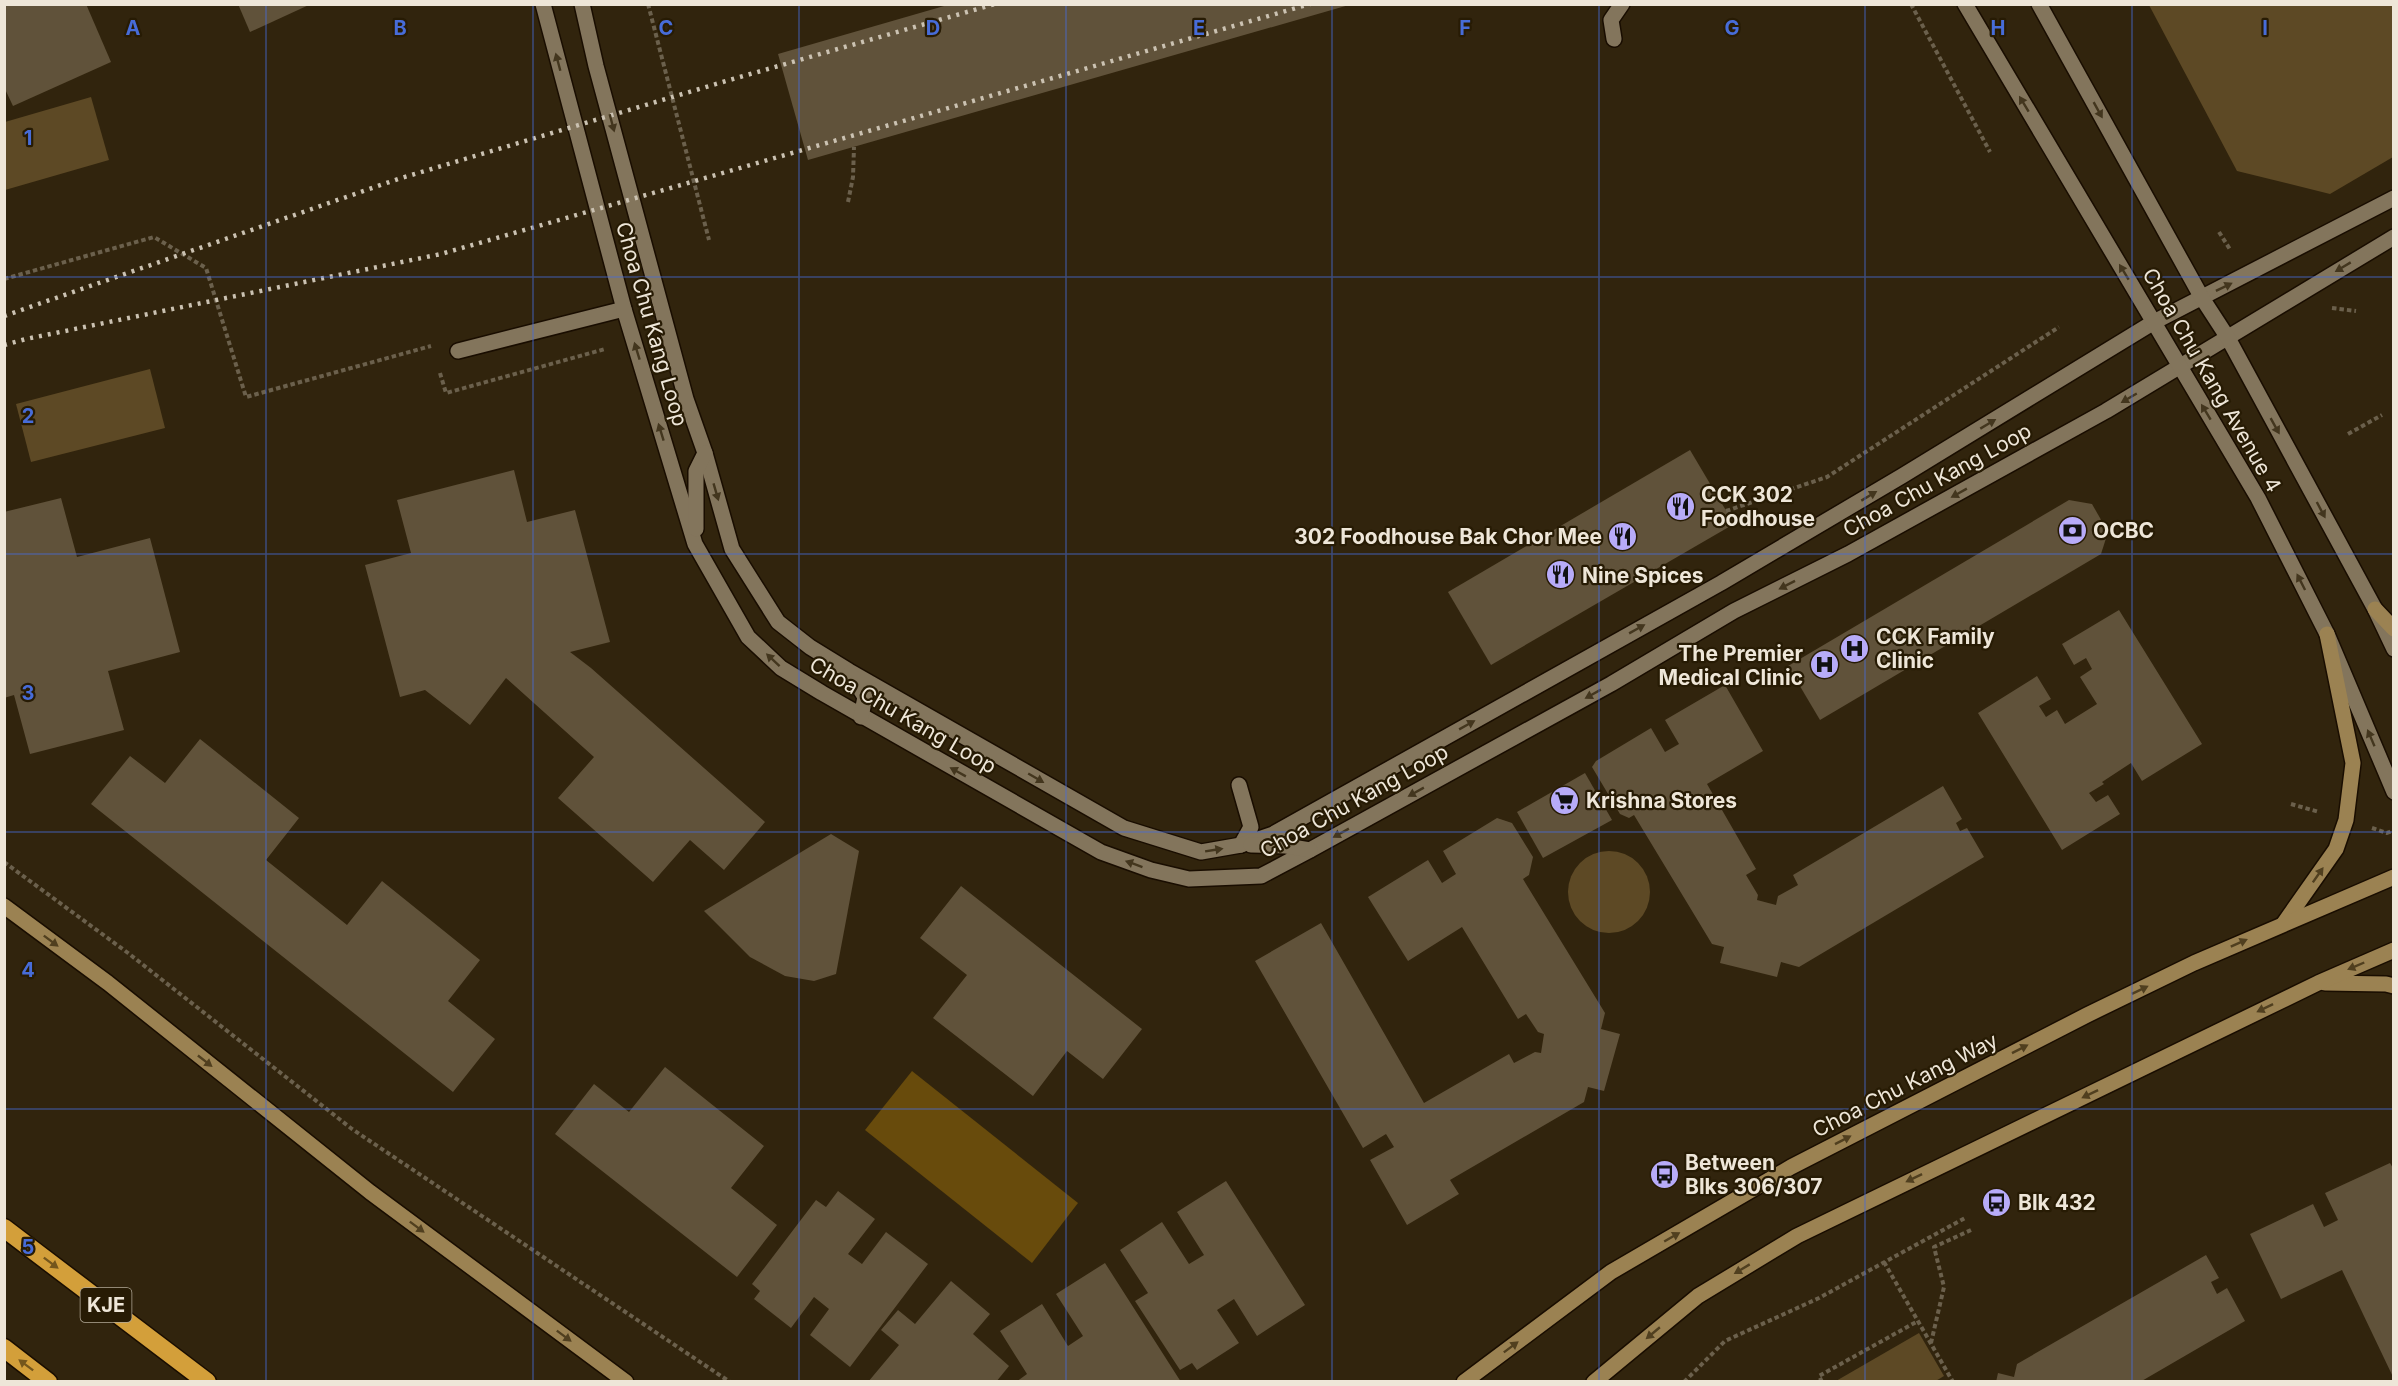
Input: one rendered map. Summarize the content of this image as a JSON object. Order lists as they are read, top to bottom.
{
  "streets": {
    "highway": ["KJE"],
    "main road": ["Choa Chu Kang Way"],
    "street": ["Choa Chu Kang Loop", "Choa Chu Kang Avenue 4"]
  },
  "crossings": [
    ["Choa Chu Kang Loop", "Choa Chu Kang Avenue 4"]
  ],
  "places": {
    "restaurant": ["CCK 302 Foodhouse", "302 Foodhouse Bak Chor Mee", "Nine Spices"],
    "bank": ["OCBC"],
    "hospital": ["CCK Family Clinic", "The Premier Medical Clinic"],
    "supermarket": ["Krishna Stores"],
    "bus stop": ["Between Blks 306/307", "Blk 432"]
  },
  "grid": {
    "columns": [
      "A",
      "B",
      "C",
      "D",
      "E",
      "F",
      "G",
      "H",
      "I"
    ],
    "rows": [
      "1",
      "2",
      "3",
      "4",
      "5"
    ]
  }
}
